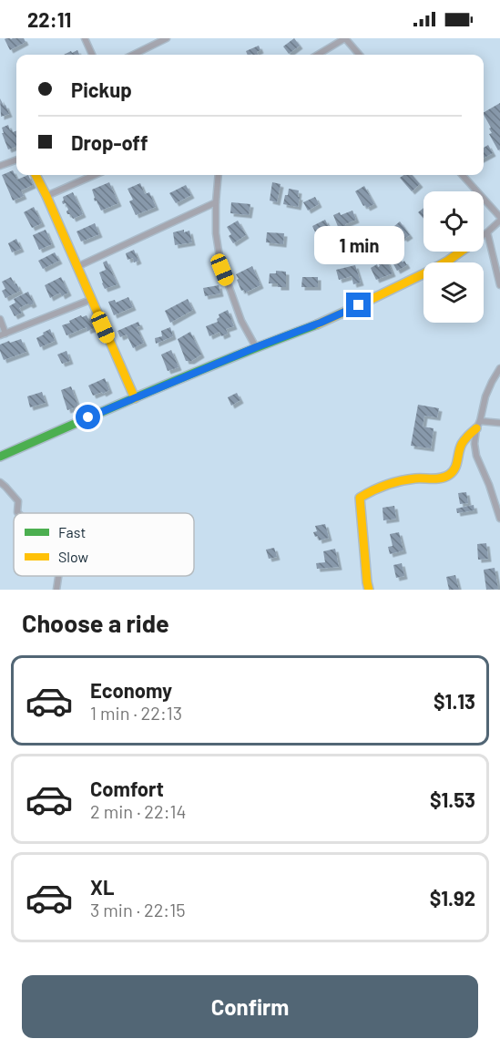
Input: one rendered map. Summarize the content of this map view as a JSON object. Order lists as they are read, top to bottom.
{
  "legend": ["Fast", "Slow"],
  "page": {
    "status": "22:11",
    "banner": ["Pickup", "Drop-off"],
    "bubble": "1 min",
    "heading": "Choose a ride",
    "list": [
      {
        "name": "Economy",
        "note": "1 min · 22:13",
        "value": "$1.13"
      },
      {
        "name": "Comfort",
        "note": "2 min · 22:14",
        "value": "$1.53"
      },
      {
        "name": "XL",
        "note": "3 min · 22:15",
        "value": "$1.92"
      }
    ],
    "buttons": "Confirm"
  }
}
